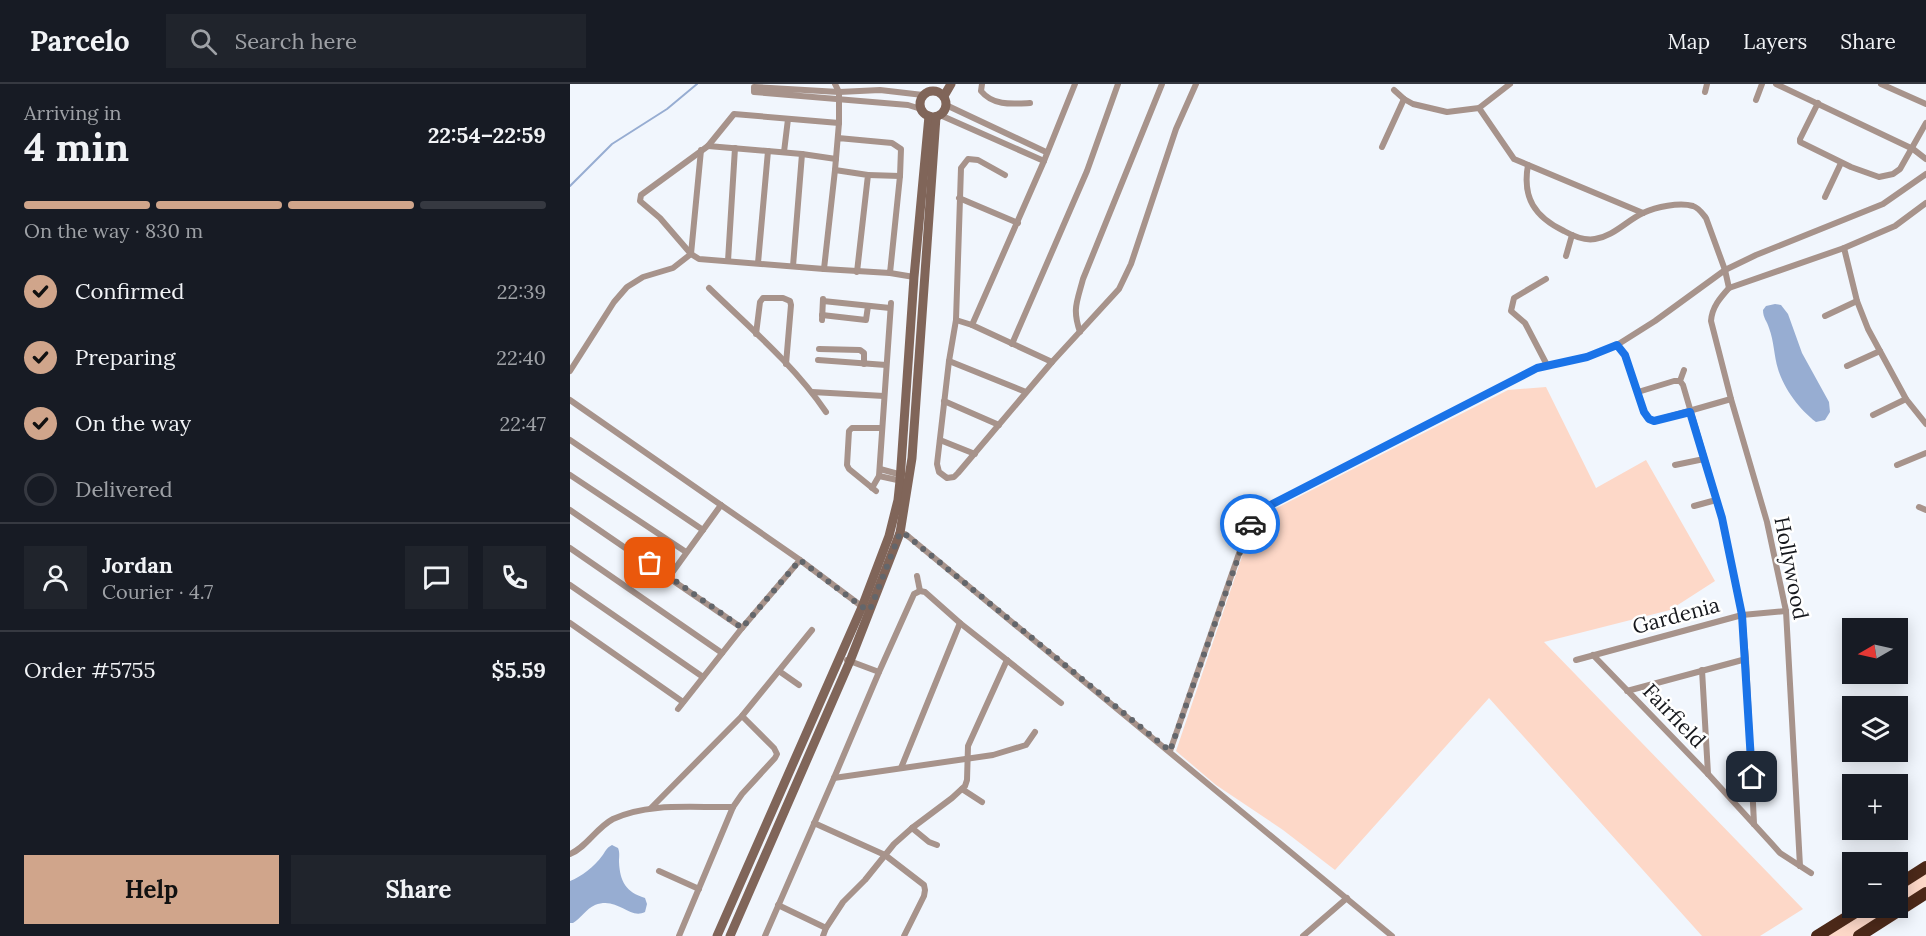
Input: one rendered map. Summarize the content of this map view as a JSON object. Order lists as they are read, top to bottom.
{
  "streets": {
    "street": ["Hollywood", "Gardenia", "Fairfield"]
  },
  "crossings": [
    ["Hollywood", "Gardenia"],
    ["Hollywood", "Fairfield"],
    ["Gardenia", "Fairfield"]
  ],
  "north": "left",
  "page": {
    "header": "Parcelo",
    "search": "Search here",
    "nav": ["Map", "Layers", "Share"],
    "heading": ["4 min", "Arriving in", "22:54–22:59"],
    "panel": [
      "Jordan",
      "Courier · 4.7",
      "Order #5755",
      "$5.59"
    ],
    "bar": "On the way · 830 m",
    "list": [
      ["Confirmed", "22:39"],
      ["Preparing", "22:40"],
      ["On the way", "22:47"],
      "Delivered"
    ],
    "map_buttons": ["+", "−"],
    "buttons": ["Help", "Share"]
  }
}
